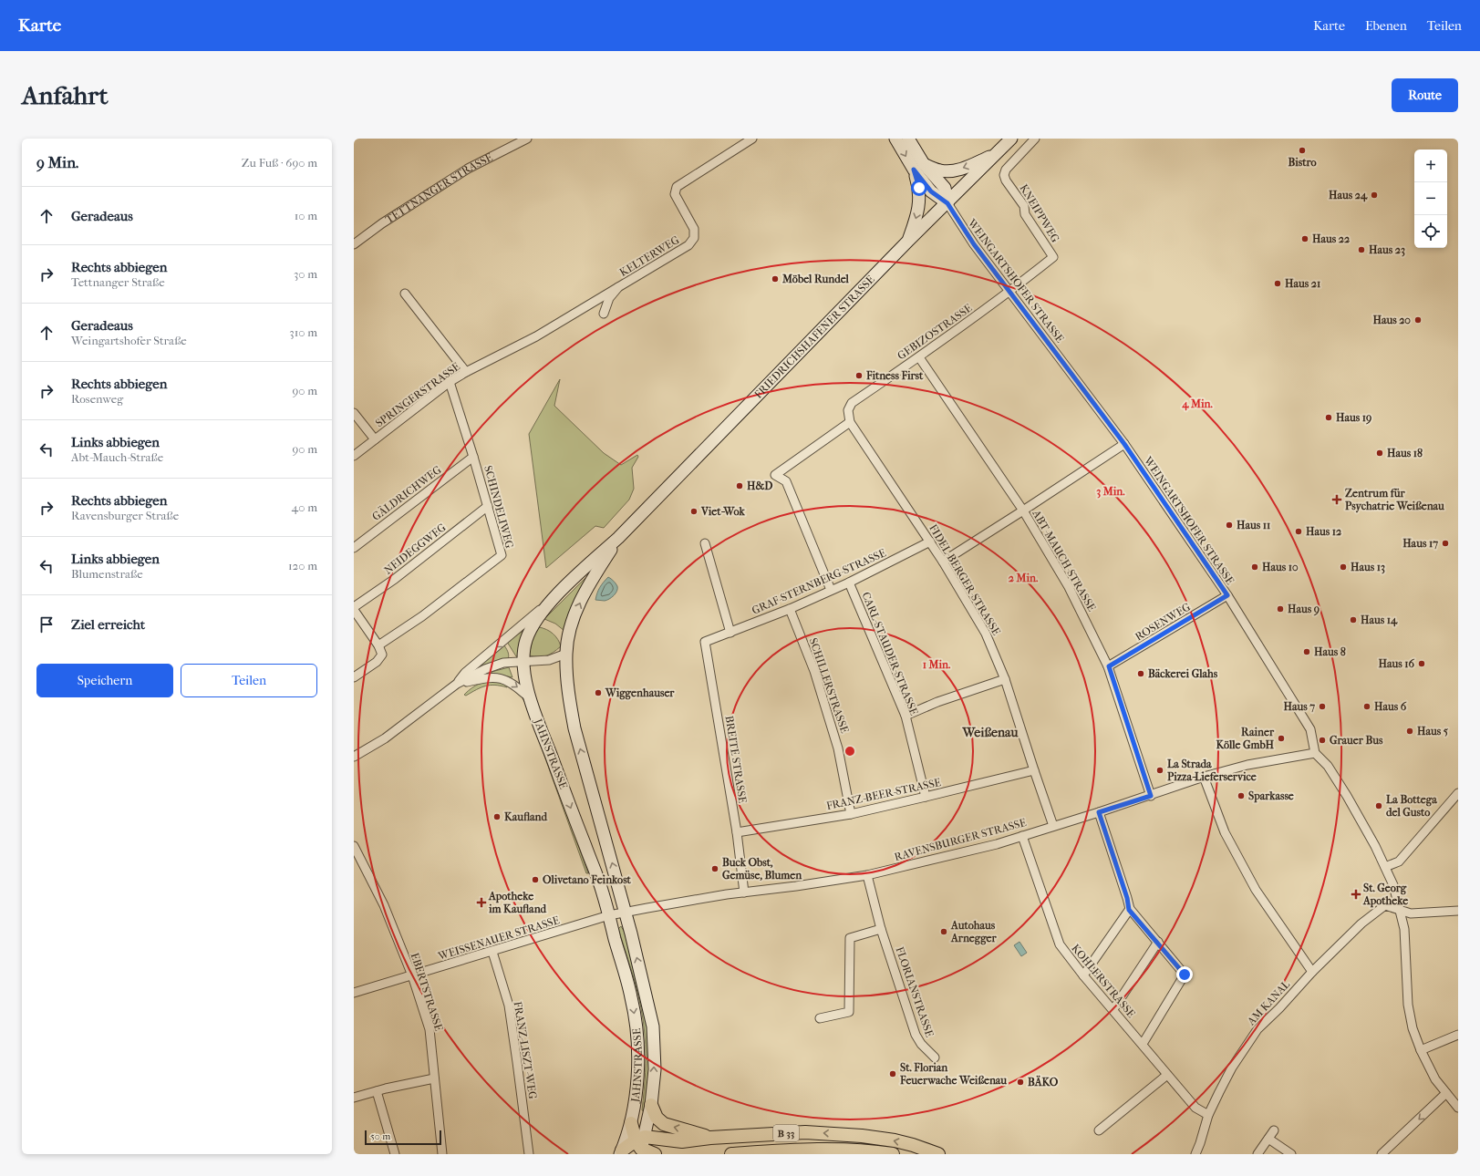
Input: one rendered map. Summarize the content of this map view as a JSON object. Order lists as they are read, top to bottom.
{
  "streets": {
    "main road": ["FRIEDRICHSHAFENER STRASSE", "JAHNSTRASSE", "B 33"],
    "street": [
      "TETTNANGER STRASSE",
      "KNEIPPWEG",
      "KELTERWEG",
      "WEINGARTSHOFER STRASSE",
      "GEBIZOSTRASSE",
      "SPRINGERSTRASSE",
      "GÄLDRICHWEG",
      "SCHINDELIWEG",
      "NEIDEGGWEG",
      "ABT-MAUCH-STRASSE",
      "FIDEL-BERGER-STRASSE",
      "GRAF-STERNBERG-STRASSE",
      "ROSENWEG",
      "CARL-STAUDER-STRASSE",
      "SCHILLERSTRASSE",
      "BREITE STRASSE",
      "FRANZ-BEER-STRASSE",
      "RAVENSBURGER STRASSE",
      "WEISSENAUER STRASSE",
      "KOHLERSTRASSE",
      "EBERTSTRASSE",
      "FLORIANSTRASSE",
      "AM KANAL",
      "FRANZ-LISZT-WEG"
    ]
  },
  "crossings": [
    ["KNEIPPWEG", "WEINGARTSHOFER STRASSE"],
    ["KNEIPPWEG", "GEBIZOSTRASSE"],
    ["KELTERWEG", "SPRINGERSTRASSE"],
    ["WEINGARTSHOFER STRASSE", "GEBIZOSTRASSE"],
    ["WEINGARTSHOFER STRASSE", "FRIEDRICHSHAFENER STRASSE"],
    ["WEINGARTSHOFER STRASSE", "ROSENWEG"],
    ["WEINGARTSHOFER STRASSE", "RAVENSBURGER STRASSE"],
    ["GEBIZOSTRASSE", "ABT-MAUCH-STRASSE"],
    ["GEBIZOSTRASSE", "FIDEL-BERGER-STRASSE"],
    ["FRIEDRICHSHAFENER STRASSE", "JAHNSTRASSE"],
    ["SPRINGERSTRASSE", "SCHINDELIWEG"],
    ["GÄLDRICHWEG", "SCHINDELIWEG"],
    ["SCHINDELIWEG", "NEIDEGGWEG"],
    ["ABT-MAUCH-STRASSE", "ROSENWEG"],
    ["ABT-MAUCH-STRASSE", "RAVENSBURGER STRASSE"],
    ["FIDEL-BERGER-STRASSE", "GRAF-STERNBERG-STRASSE"],
    ["FIDEL-BERGER-STRASSE", "FRANZ-BEER-STRASSE"],
    ["FIDEL-BERGER-STRASSE", "RAVENSBURGER STRASSE"],
    ["GRAF-STERNBERG-STRASSE", "CARL-STAUDER-STRASSE"],
    ["GRAF-STERNBERG-STRASSE", "SCHILLERSTRASSE"],
    ["GRAF-STERNBERG-STRASSE", "BREITE STRASSE"],
    ["CARL-STAUDER-STRASSE", "FRANZ-BEER-STRASSE"],
    ["SCHILLERSTRASSE", "FRANZ-BEER-STRASSE"],
    ["JAHNSTRASSE", "RAVENSBURGER STRASSE"],
    ["JAHNSTRASSE", "WEISSENAUER STRASSE"],
    ["JAHNSTRASSE", "B 33"],
    ["BREITE STRASSE", "FRANZ-BEER-STRASSE"],
    ["BREITE STRASSE", "RAVENSBURGER STRASSE"],
    ["RAVENSBURGER STRASSE", "KOHLERSTRASSE"],
    ["RAVENSBURGER STRASSE", "FLORIANSTRASSE"],
    ["WEISSENAUER STRASSE", "EBERTSTRASSE"],
    ["WEISSENAUER STRASSE", "FRANZ-LISZT-WEG"],
    ["KOHLERSTRASSE", "AM KANAL"]
  ],
  "districts": ["Weißenau"],
  "places": {
    "other": [
      "Bistro",
      "Haus 24",
      "Haus 22",
      "Haus 23",
      "Möbel Rundel",
      "Haus 21",
      "Haus 20",
      "Fitness First",
      "Haus 19",
      "Haus 18",
      "H&D",
      "Viet-Wok",
      "Haus 11",
      "Haus 12",
      "Haus 17",
      "Haus 10",
      "Haus 13",
      "Haus 9",
      "Haus 14",
      "Haus 8",
      "Haus 16",
      "Bäckerei Glahs",
      "Wiggenhauser",
      "Haus 7",
      "Haus 6",
      "Haus 5",
      "Rainer Kölle GmbH",
      "Grauer Bus",
      "La Strada Pizza-Lieferservice",
      "Sparkasse",
      "La Bottega del Gusto",
      "Kaufland",
      "Buck Obst, Gemüse, Blumen",
      "Olivetano Feinkost",
      "Autohaus Arnegger",
      "St. Florian Feuerwache Weißenau",
      "BÄKO"
    ],
    "health": ["Zentrum für Psychatrie Weißenau", "St. Georg Apotheke", "Apotheke im Kaufland"]
  },
  "scale_bar": "50 m",
  "page": {
    "header": "Karte",
    "nav": ["Karte", "Ebenen", "Teilen"],
    "buttons": [
      "Route",
      ["Speichern", "Teilen"]
    ],
    "title": "Anfahrt",
    "heading": ["9 Min.", "Zu Fuß · 690 m"],
    "map_buttons": ["+", "−"],
    "list": [
      ["Geradeaus", "10 m"],
      ["Rechts abbiegen", "Tettnanger Straße", "30 m"],
      ["Geradeaus", "Weingartshofer Straße", "310 m"],
      ["Rechts abbiegen", "Rosenweg", "90 m"],
      ["Links abbiegen", "Abt-Mauch-Straße", "90 m"],
      ["Rechts abbiegen", "Ravensburger Straße", "40 m"],
      ["Links abbiegen", "Blumenstraße", "120 m"],
      "Ziel erreicht"
    ],
    "scale": "50 m"
  },
  "rings": [
    "4 Min.",
    "3 Min.",
    "2 Min.",
    "1 Min."
  ]
}
